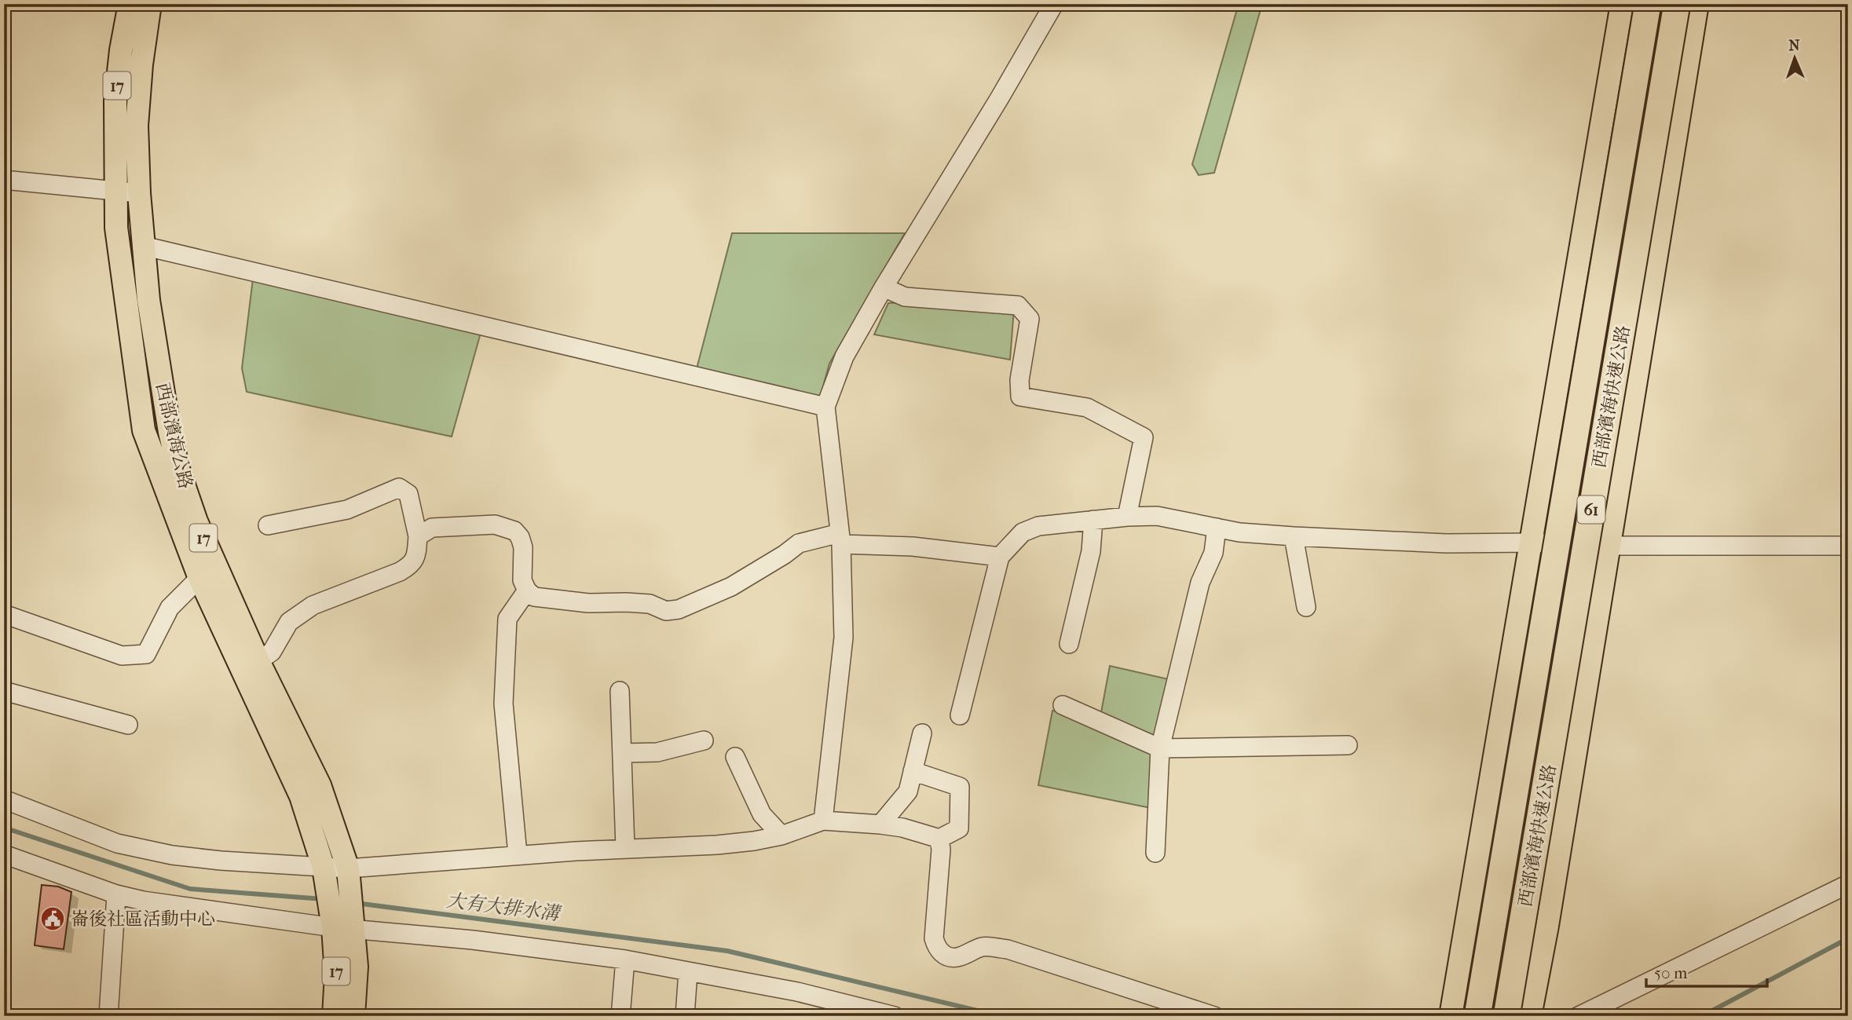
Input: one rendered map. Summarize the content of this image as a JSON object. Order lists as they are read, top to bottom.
{
  "streets": {
    "highway": ["西部濱海快速公路", "61"],
    "main road": ["17", "西部濱海公路"]
  },
  "crossings": [
    ["17", "西部濱海公路"]
  ],
  "water": ["大有大排水溝"],
  "places": {
    "public building": ["崙後社區活動中心"]
  },
  "scale_bar": "50 m",
  "north": "top"
}
